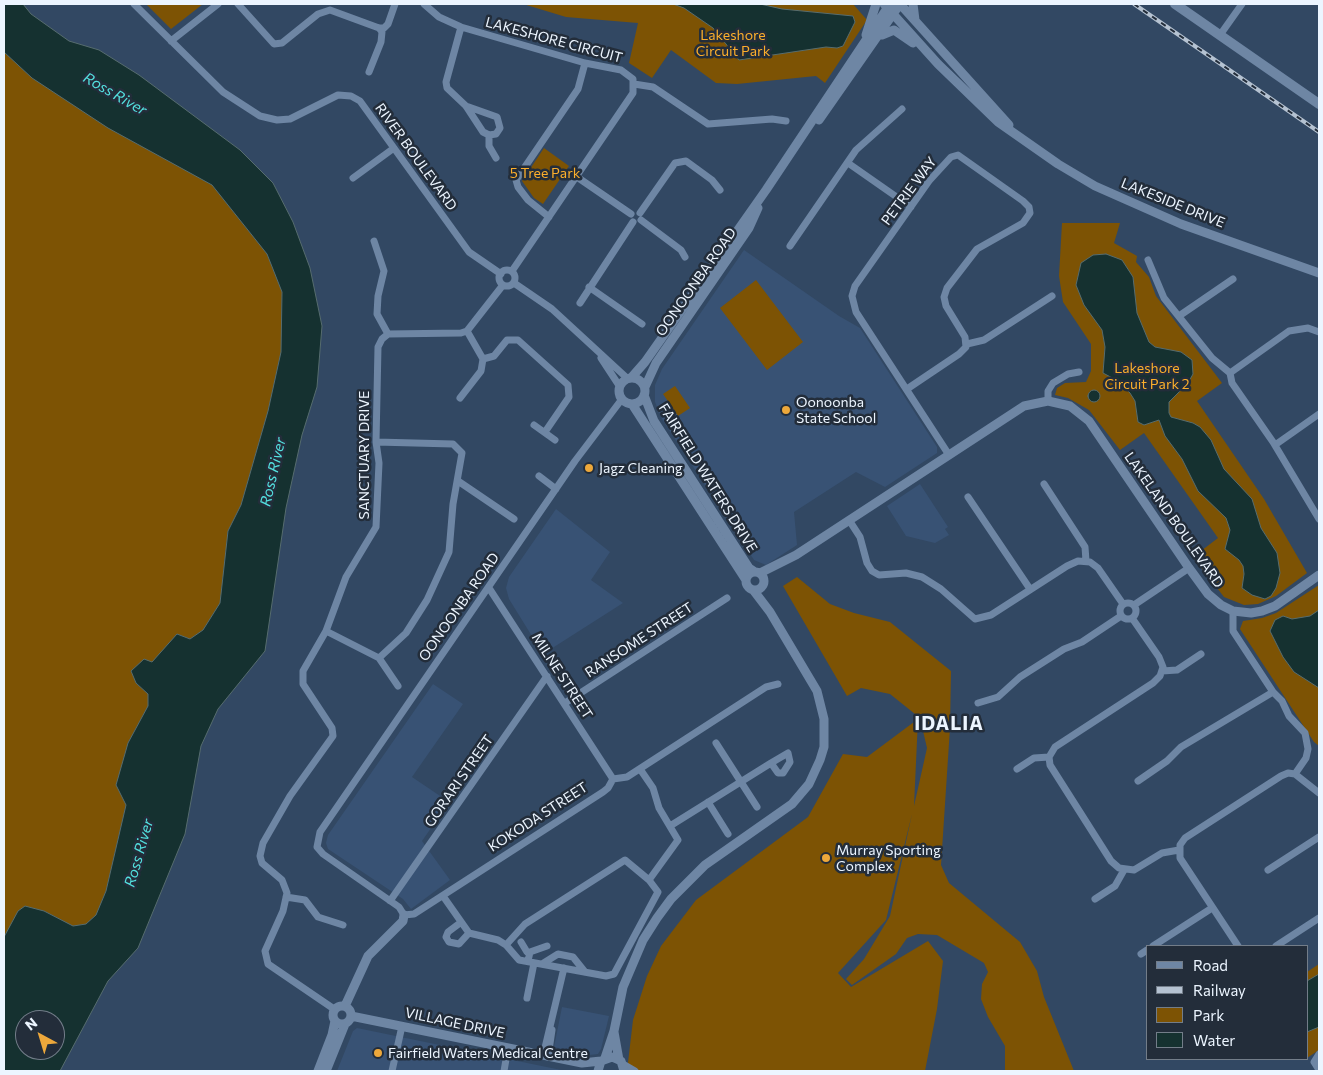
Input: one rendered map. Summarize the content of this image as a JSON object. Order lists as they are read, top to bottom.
{
  "streets": {
    "street": [
      "LAKESHORE CIRCUIT",
      "RIVER BOULEVARD",
      "PETRIE WAY",
      "LAKESIDE DRIVE",
      "OONOONBA ROAD",
      "SANCTUARY DRIVE",
      "FAIRFIELD WATERS DRIVE",
      "LAKELAND BOULEVARD",
      "RANSOME STREET",
      "MILNE STREET",
      "GORARI STREET",
      "KOKODA STREET",
      "VILLAGE DRIVE"
    ]
  },
  "crossings": [
    ["PETRIE WAY", "LAKELAND BOULEVARD"],
    ["LAKESIDE DRIVE", "OONOONBA ROAD"],
    ["OONOONBA ROAD", "FAIRFIELD WATERS DRIVE"],
    ["OONOONBA ROAD", "MILNE STREET"],
    ["OONOONBA ROAD", "GORARI STREET"],
    ["FAIRFIELD WATERS DRIVE", "LAKELAND BOULEVARD"],
    ["FAIRFIELD WATERS DRIVE", "VILLAGE DRIVE"],
    ["RANSOME STREET", "MILNE STREET"],
    ["MILNE STREET", "GORARI STREET"],
    ["MILNE STREET", "KOKODA STREET"]
  ],
  "districts": ["IDALIA"],
  "water": ["Ross River"],
  "parks": ["Lakeshore Circuit Park", "5 Tree Park", "Lakeshore Circuit Park 2"],
  "places": [
    "Oonoonba State School",
    "Jagz Cleaning",
    "Murray Sporting Complex",
    "Fairfield Waters Medical Centre"
  ],
  "legend": [
    "Road",
    "Railway",
    "Park",
    "Water"
  ],
  "north": "top left"
}
